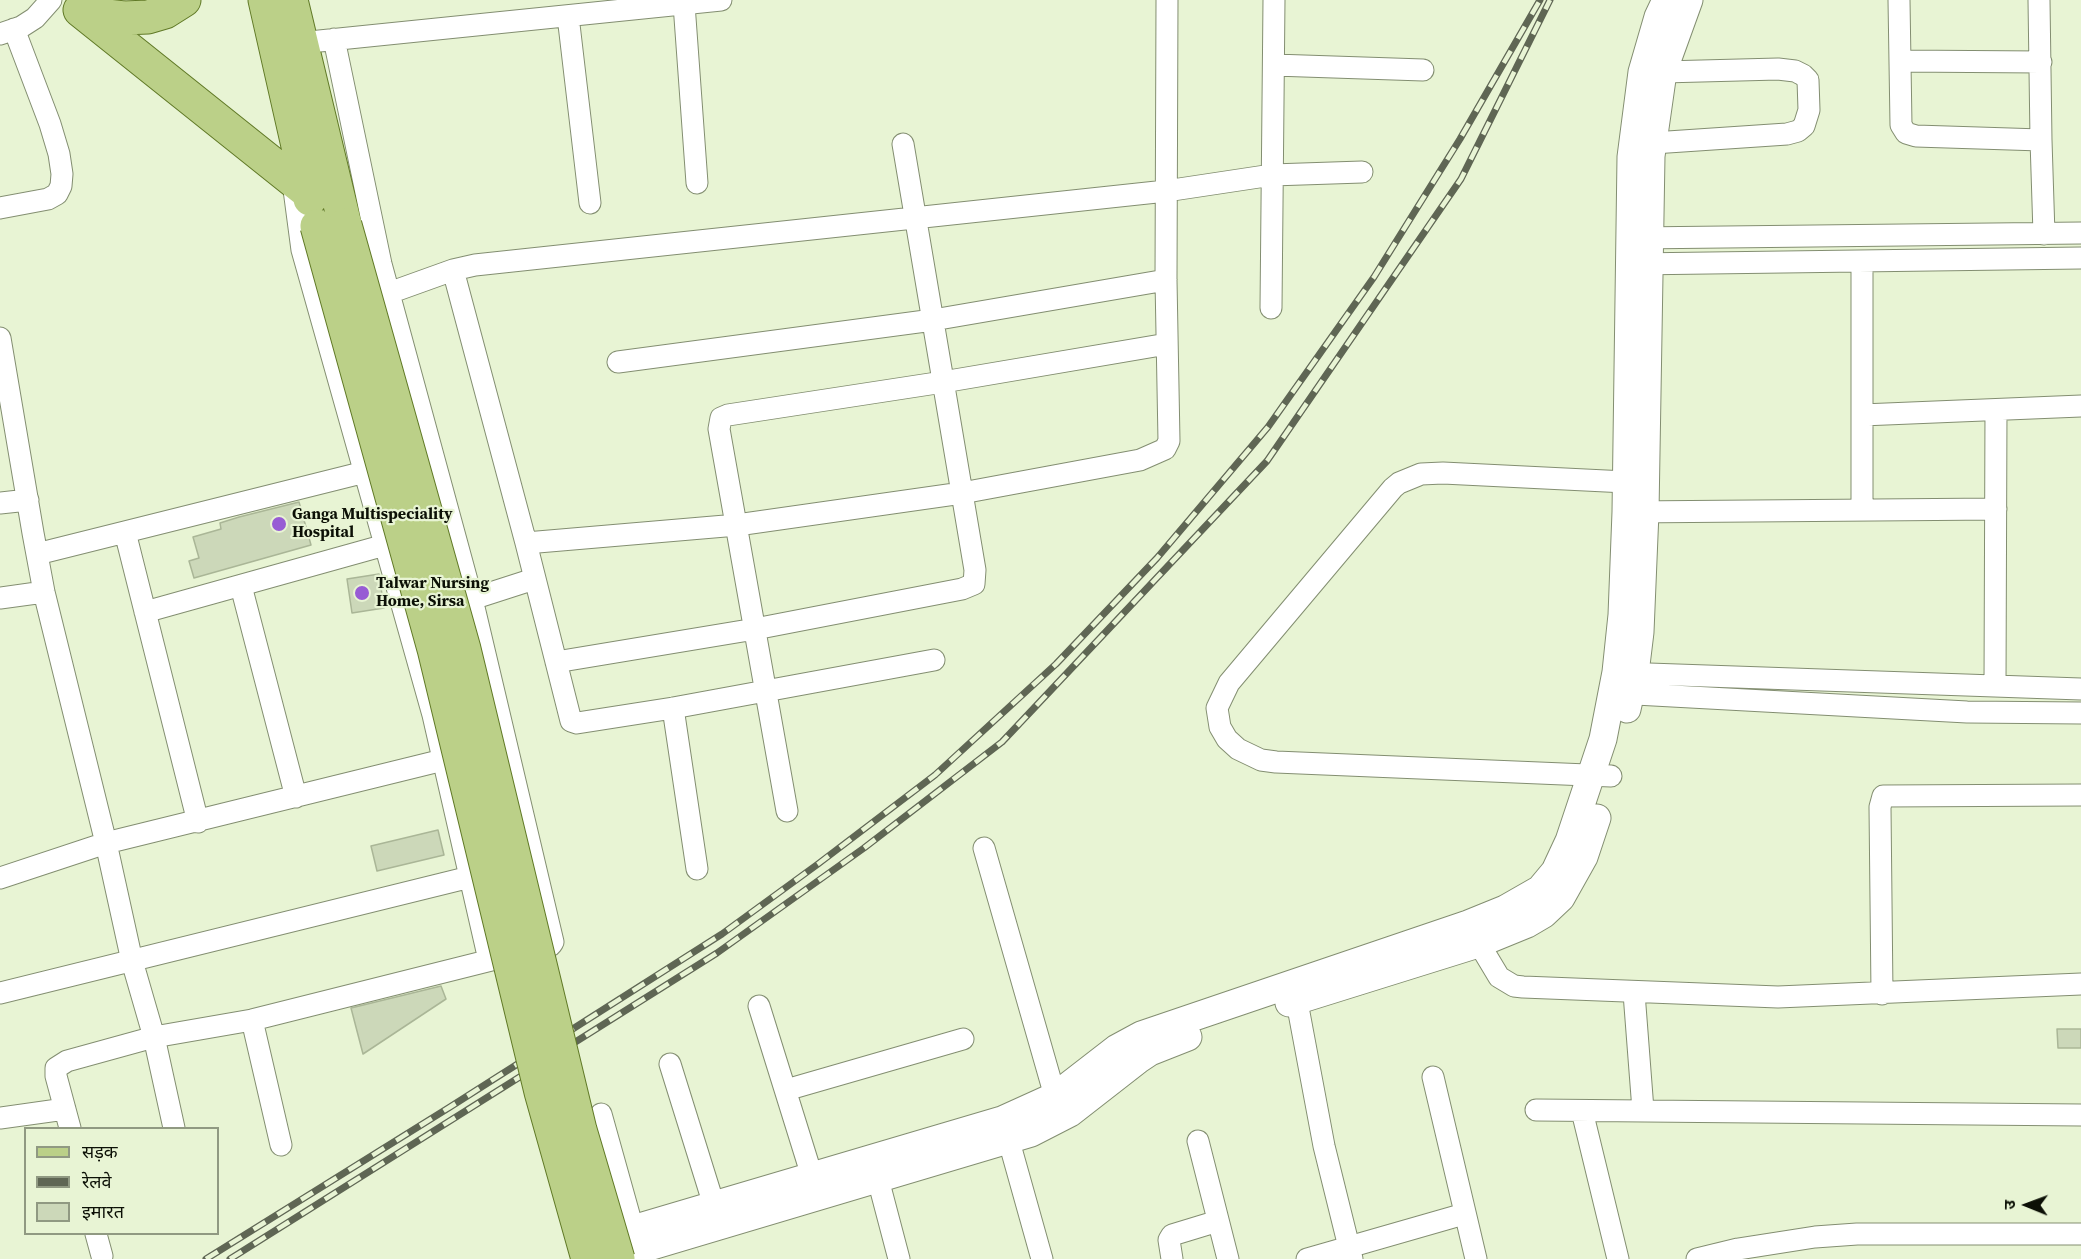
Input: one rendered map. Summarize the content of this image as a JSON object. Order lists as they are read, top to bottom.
{
  "places": ["Ganga Multispeciality Hospital", "Talwar Nursing Home, Sirsa"],
  "legend": ["सड़क", "रेलवे", "इमारत"],
  "north": "left"
}
